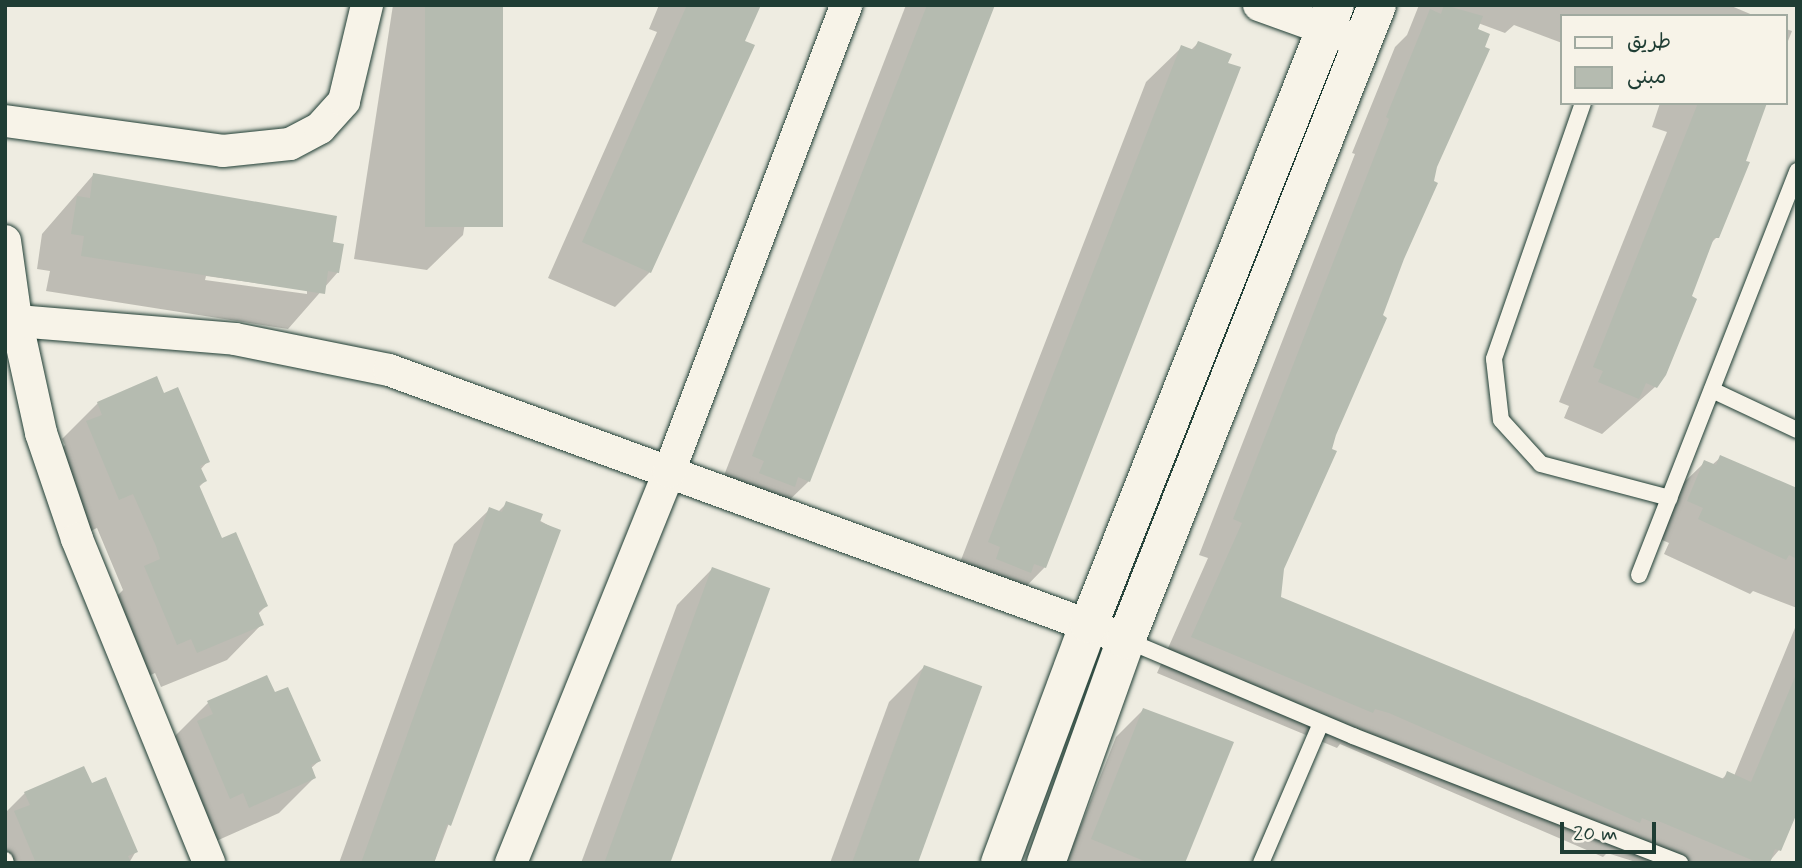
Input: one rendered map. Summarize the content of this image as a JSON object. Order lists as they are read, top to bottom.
{
  "legend": ["طريق", "مبنى"],
  "scale_bar": "20 m"
}
